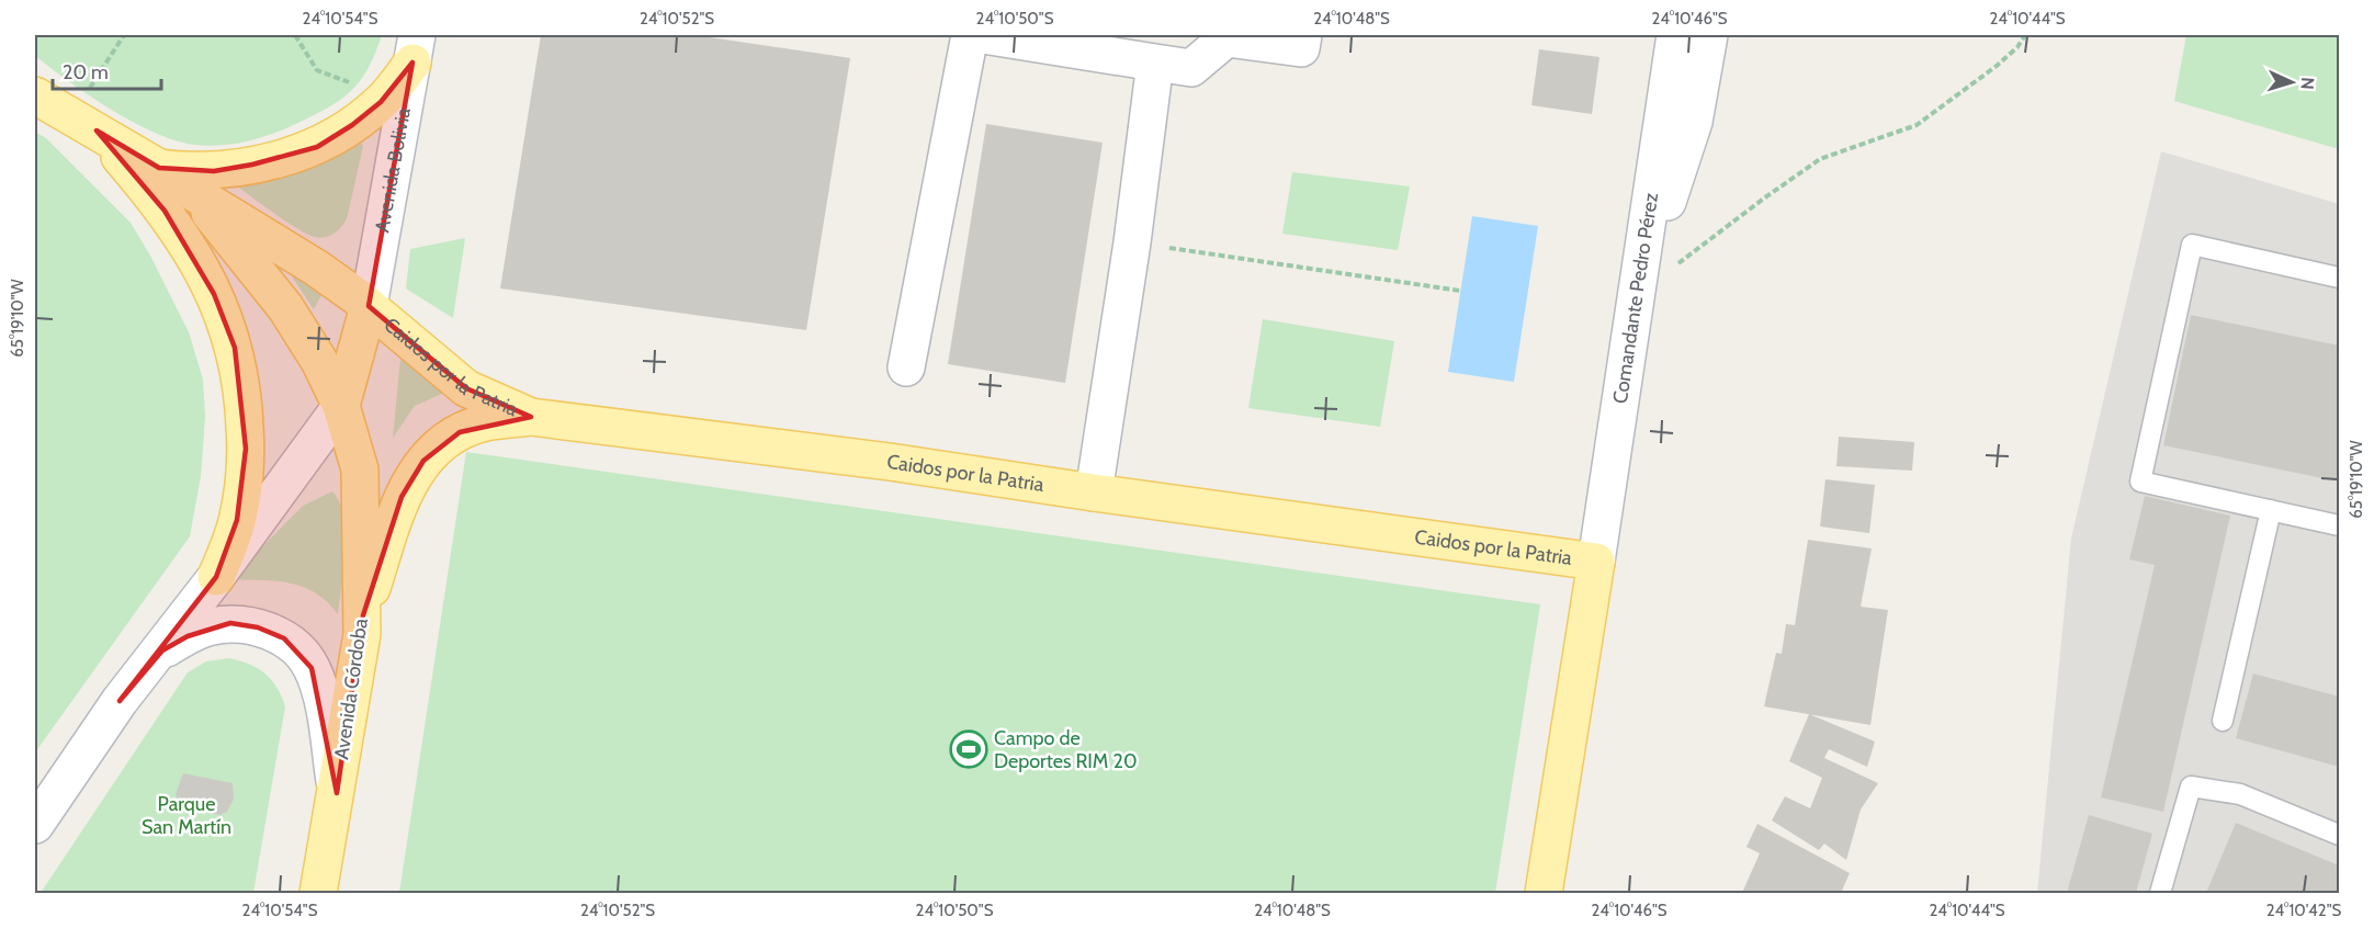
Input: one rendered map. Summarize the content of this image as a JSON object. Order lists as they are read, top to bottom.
{
  "streets": {
    "main road": ["Caidos por la Patria", "Avenida Córdoba"],
    "street": ["Avenida Bolivia", "Comandante Pedro Pérez"]
  },
  "crossings": [
    ["Avenida Bolivia", "Caidos por la Patria"],
    ["Comandante Pedro Pérez", "Caidos por la Patria"],
    ["Caidos por la Patria", "Avenida Córdoba"]
  ],
  "parks": ["Parque San Martín"],
  "places": {
    "sports": ["Campo de Deportes RIM 20"]
  },
  "scale_bar": "20 m",
  "north": "right",
  "coordinates": [
    "24°10'54\"S",
    "24°10'52\"S",
    "24°10'50\"S",
    "24°10'48\"S",
    "24°10'46\"S",
    "24°10'44\"S",
    "65°19'10\"W",
    "24°10'42\"S"
  ]
}
